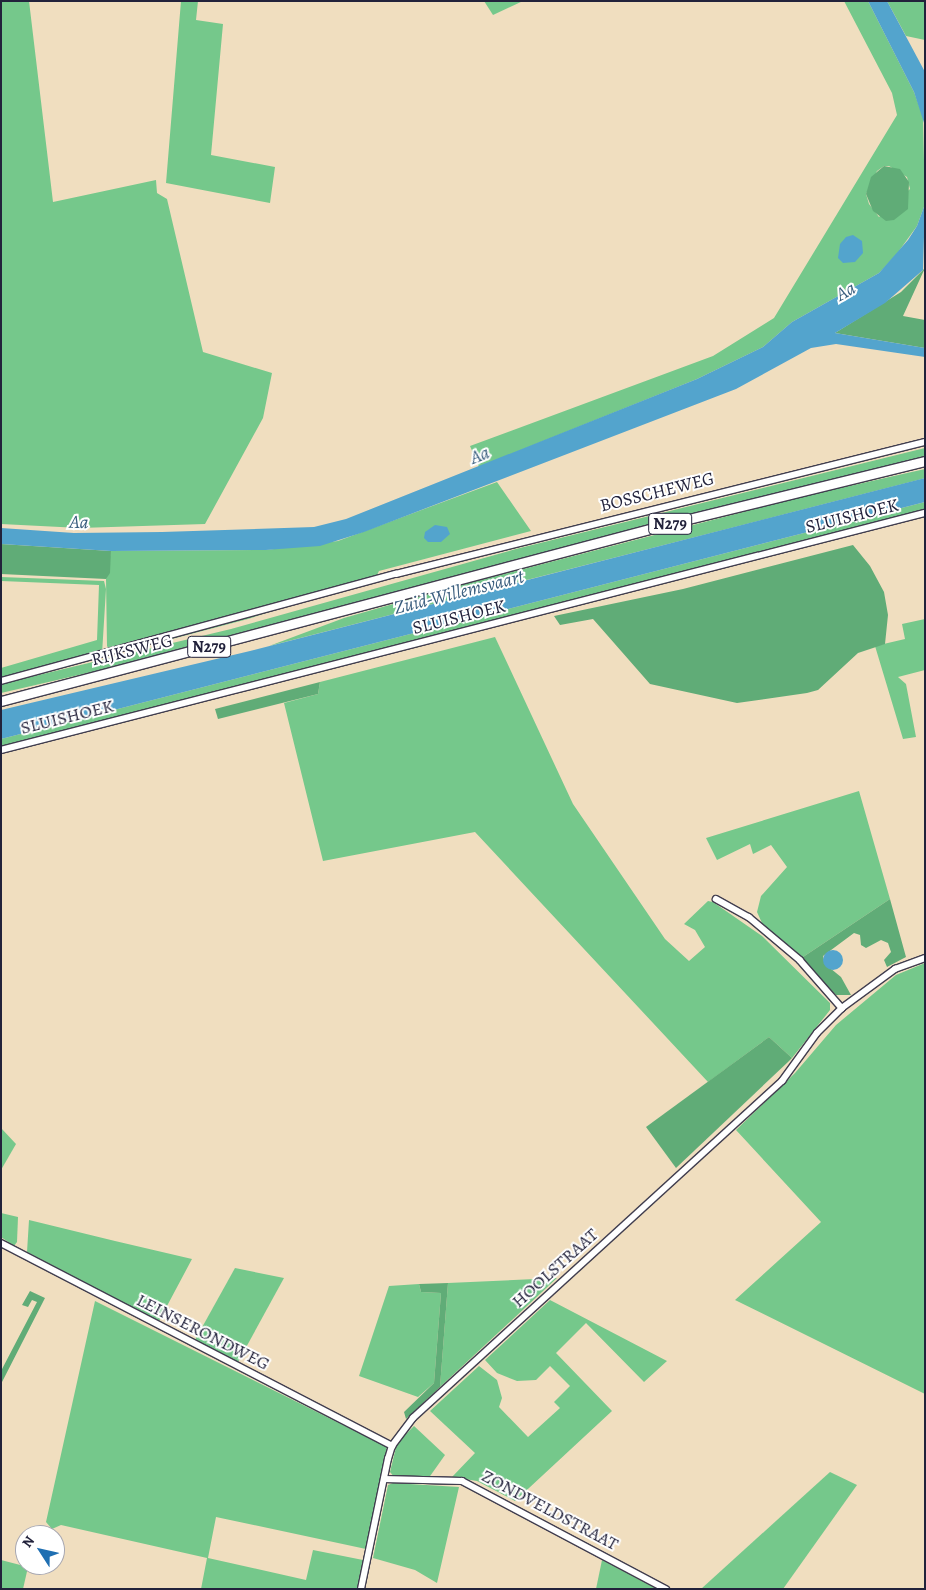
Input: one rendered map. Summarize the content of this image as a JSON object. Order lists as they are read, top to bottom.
{
  "streets": {
    "main road": ["BOSSCHEWEG", "N279", "RIJKSWEG"],
    "street": [
      "SLUISHOEK",
      "HOOLSTRAAT",
      "LEINSERONDWEG",
      "ZONDVELDSTRAAT"
    ]
  },
  "crossings": [
    ["BOSSCHEWEG", "RIJKSWEG"],
    ["HOOLSTRAAT", "LEINSERONDWEG"],
    ["HOOLSTRAAT", "ZONDVELDSTRAAT"]
  ],
  "water": ["Aa", "Zuid-Willemsvaart"],
  "north": "top left"
}
